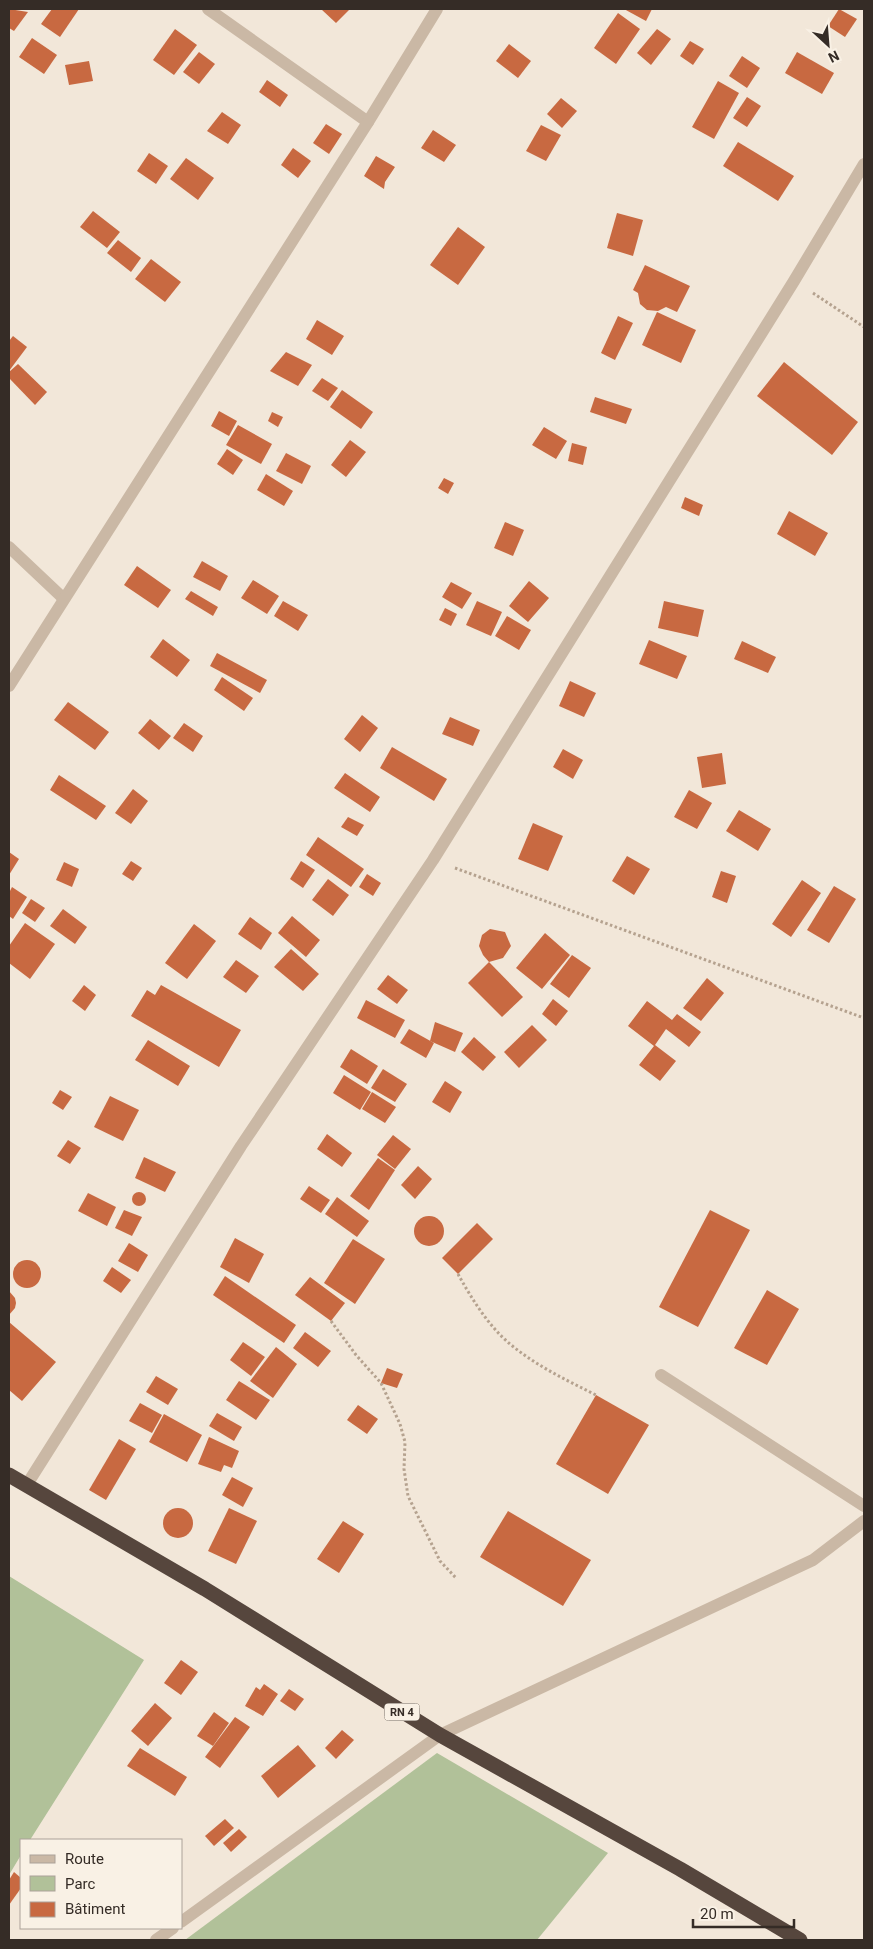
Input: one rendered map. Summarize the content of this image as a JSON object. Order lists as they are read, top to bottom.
{
  "streets": {
    "highway": ["RN 4"]
  },
  "legend": ["Route", "Parc", "Bâtiment"],
  "scale_bar": "20 m",
  "north": "bottom right"
}
